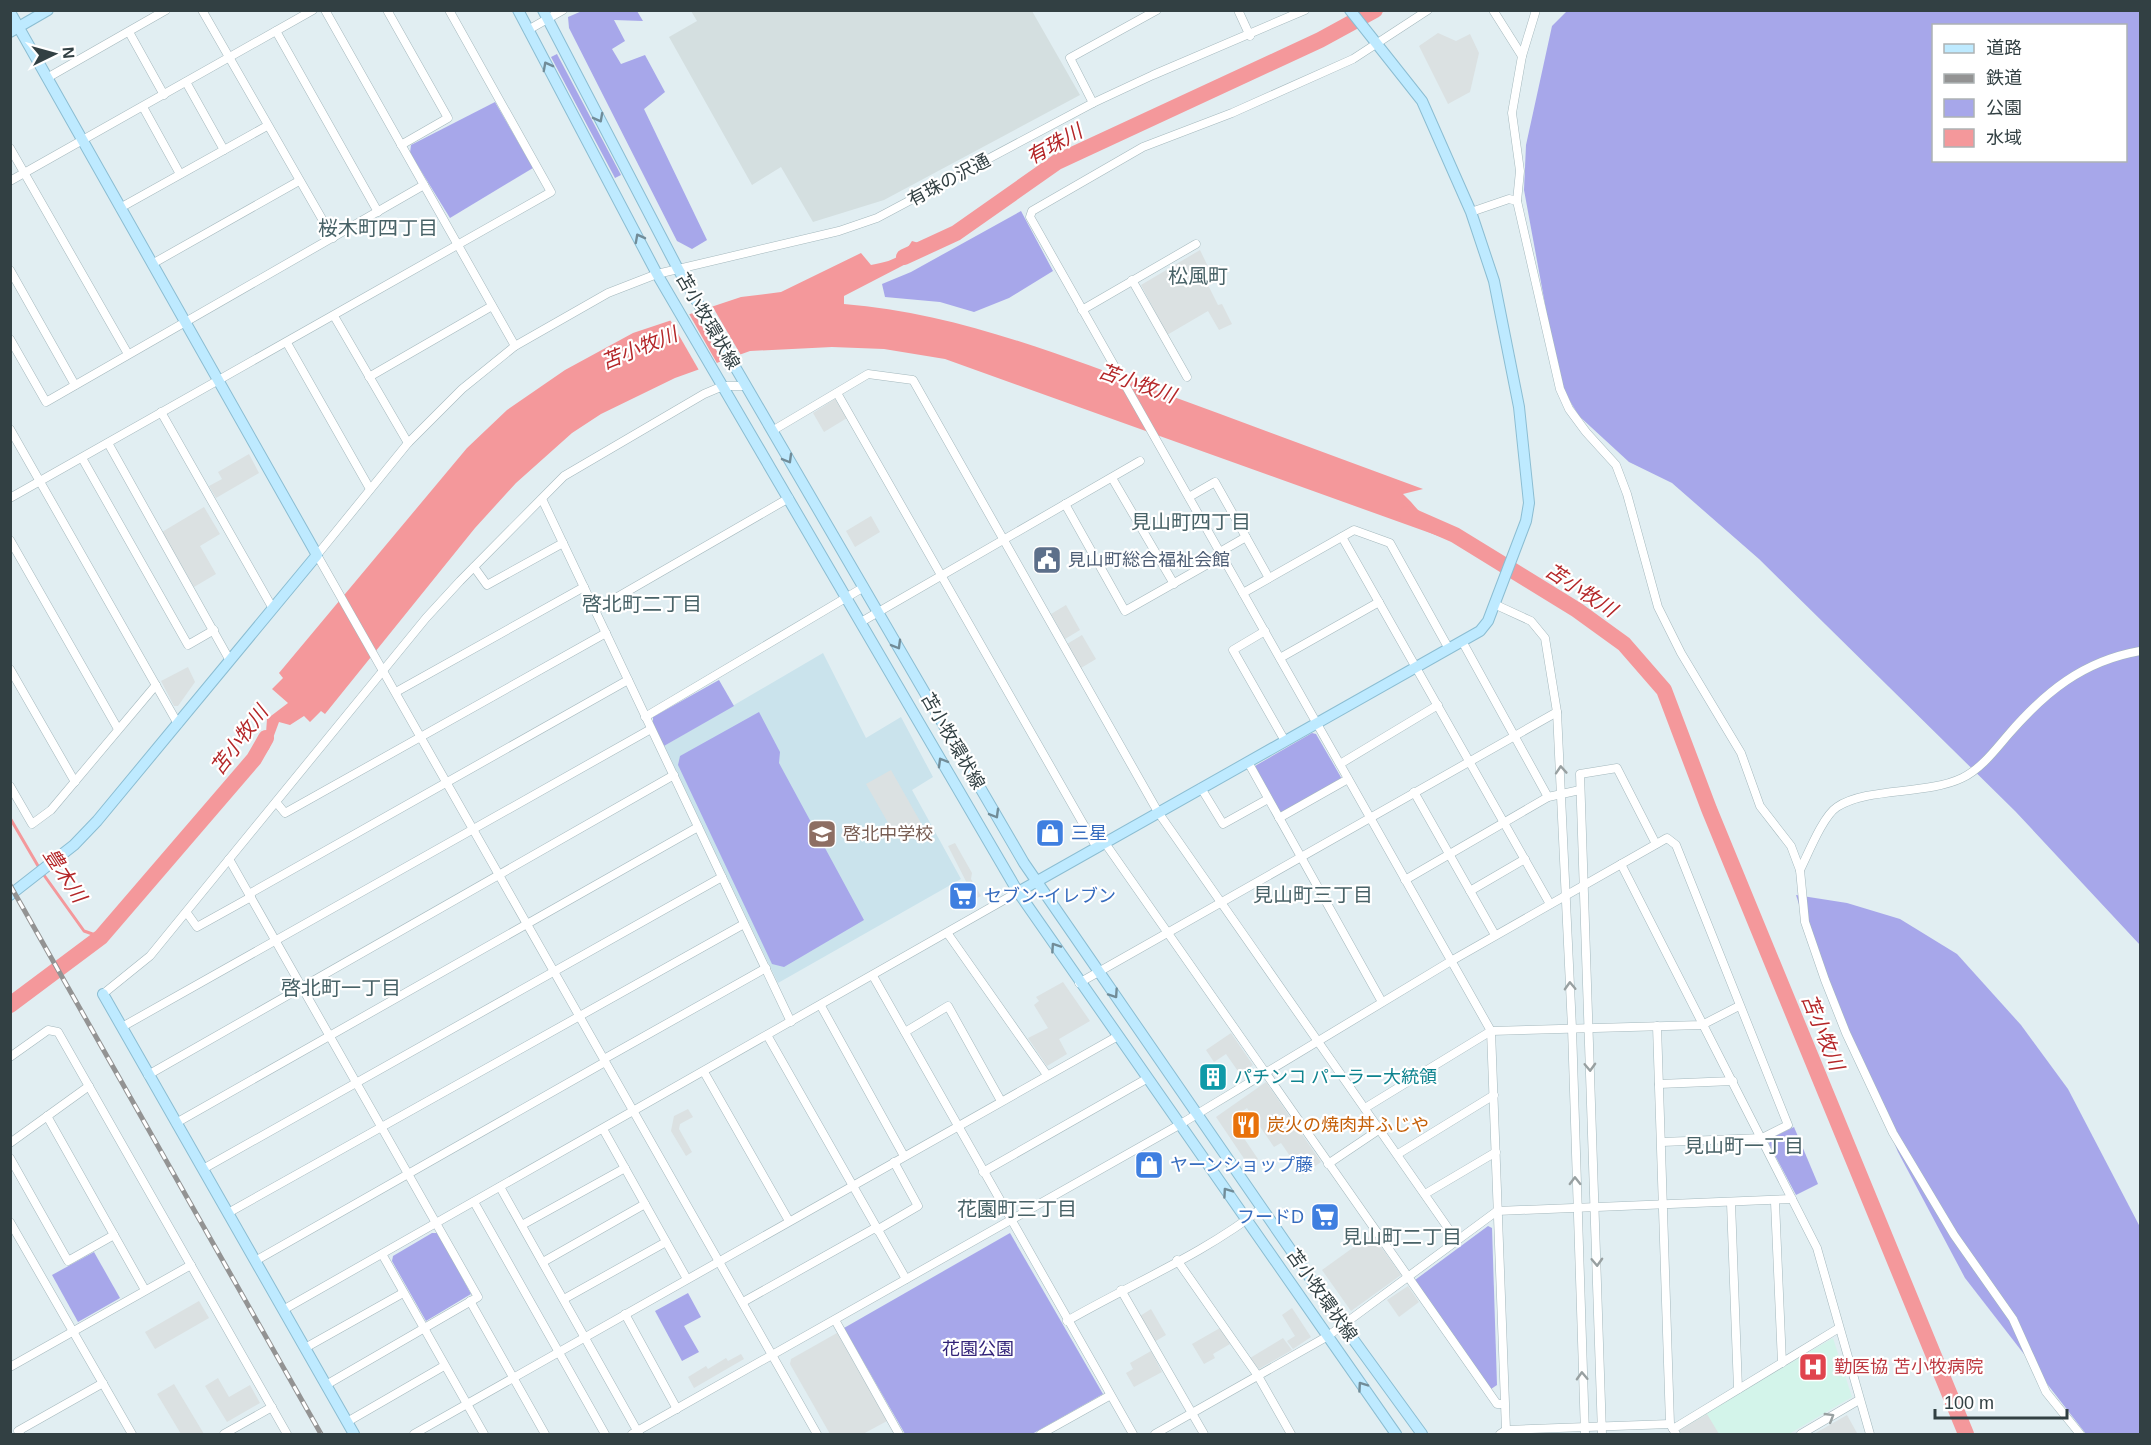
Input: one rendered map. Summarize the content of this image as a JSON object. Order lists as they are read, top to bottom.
{
  "streets": {
    "main road": ["苫小牧環状線"],
    "street": ["有珠の沢通"]
  },
  "crossings": [
    ["有珠の沢通", "苫小牧環状線"]
  ],
  "districts": [
    "桜木町四丁目",
    "松風町",
    "見山町四丁目",
    "啓北町二丁目",
    "見山町三丁目",
    "啓北町一丁目",
    "見山町一丁目",
    "花園町三丁目",
    "見山町二丁目"
  ],
  "water": ["有珠川", "苫小牧川", "豊木川"],
  "parks": ["花園公園"],
  "places": {
    "public building": ["見山町総合福祉会館"],
    "shop": ["三星", "ヤーンショップ藤"],
    "school or university": ["啓北中学校"],
    "supermarket": ["セブン-イレブン", "フードD"],
    "building": ["パチンコ パーラー大統領"],
    "restaurant": ["炭火の焼肉丼ふじや"],
    "hospital": ["勤医協 苫小牧病院"]
  },
  "legend": [
    "道路",
    "鉄道",
    "公園",
    "水域"
  ],
  "scale_bar": "100 m",
  "north": "right"
}
